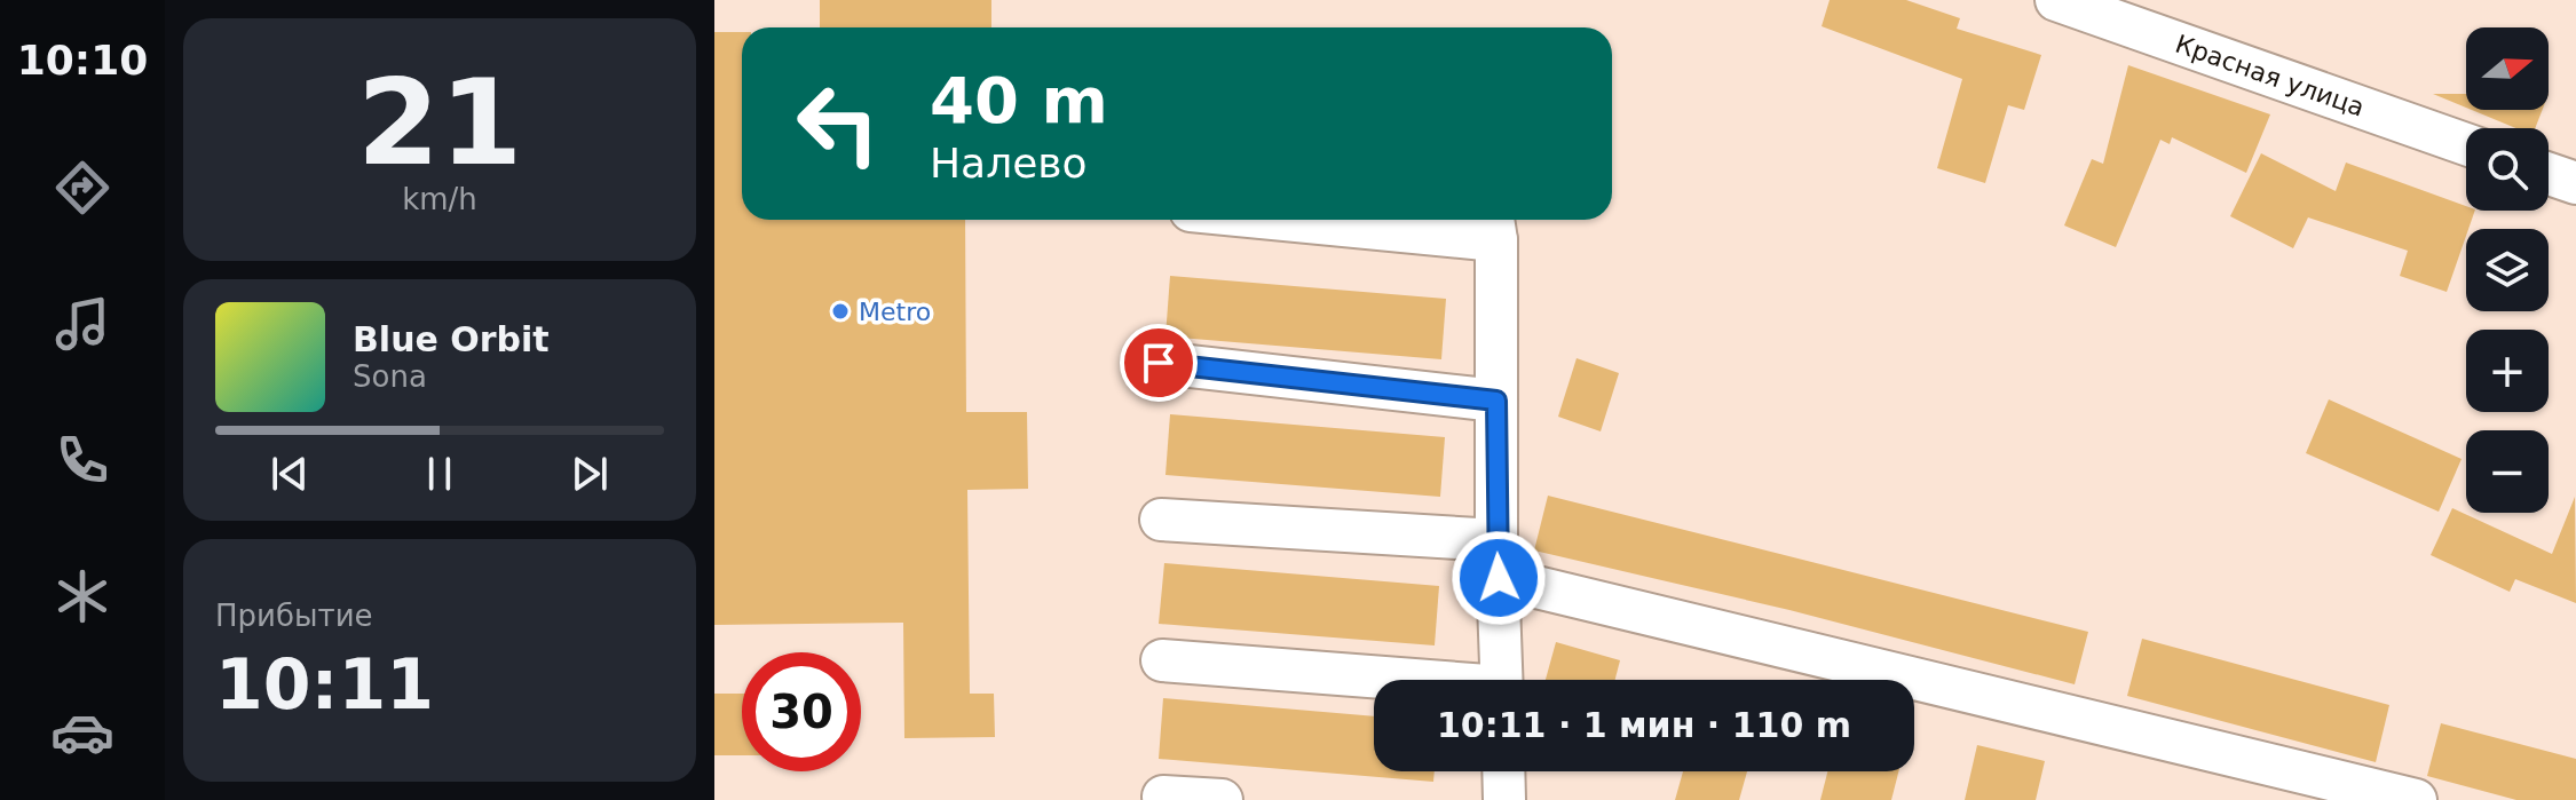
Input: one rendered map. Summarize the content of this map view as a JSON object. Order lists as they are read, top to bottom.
{
  "streets": {
    "street": ["Красная улица"]
  },
  "places": ["Metro"],
  "north": "right",
  "page": {
    "tabs": "10:10",
    "tile": [
      ["21", "km/h"],
      ["Прибытие", "10:11"]
    ],
    "map_buttons": ["+", "−"],
    "turn": ["40 m", "Налево"],
    "song": ["Blue Orbit", "Sona"],
    "limit": "30",
    "trip": "10:11 · 1 мин · 110 m"
  }
}
